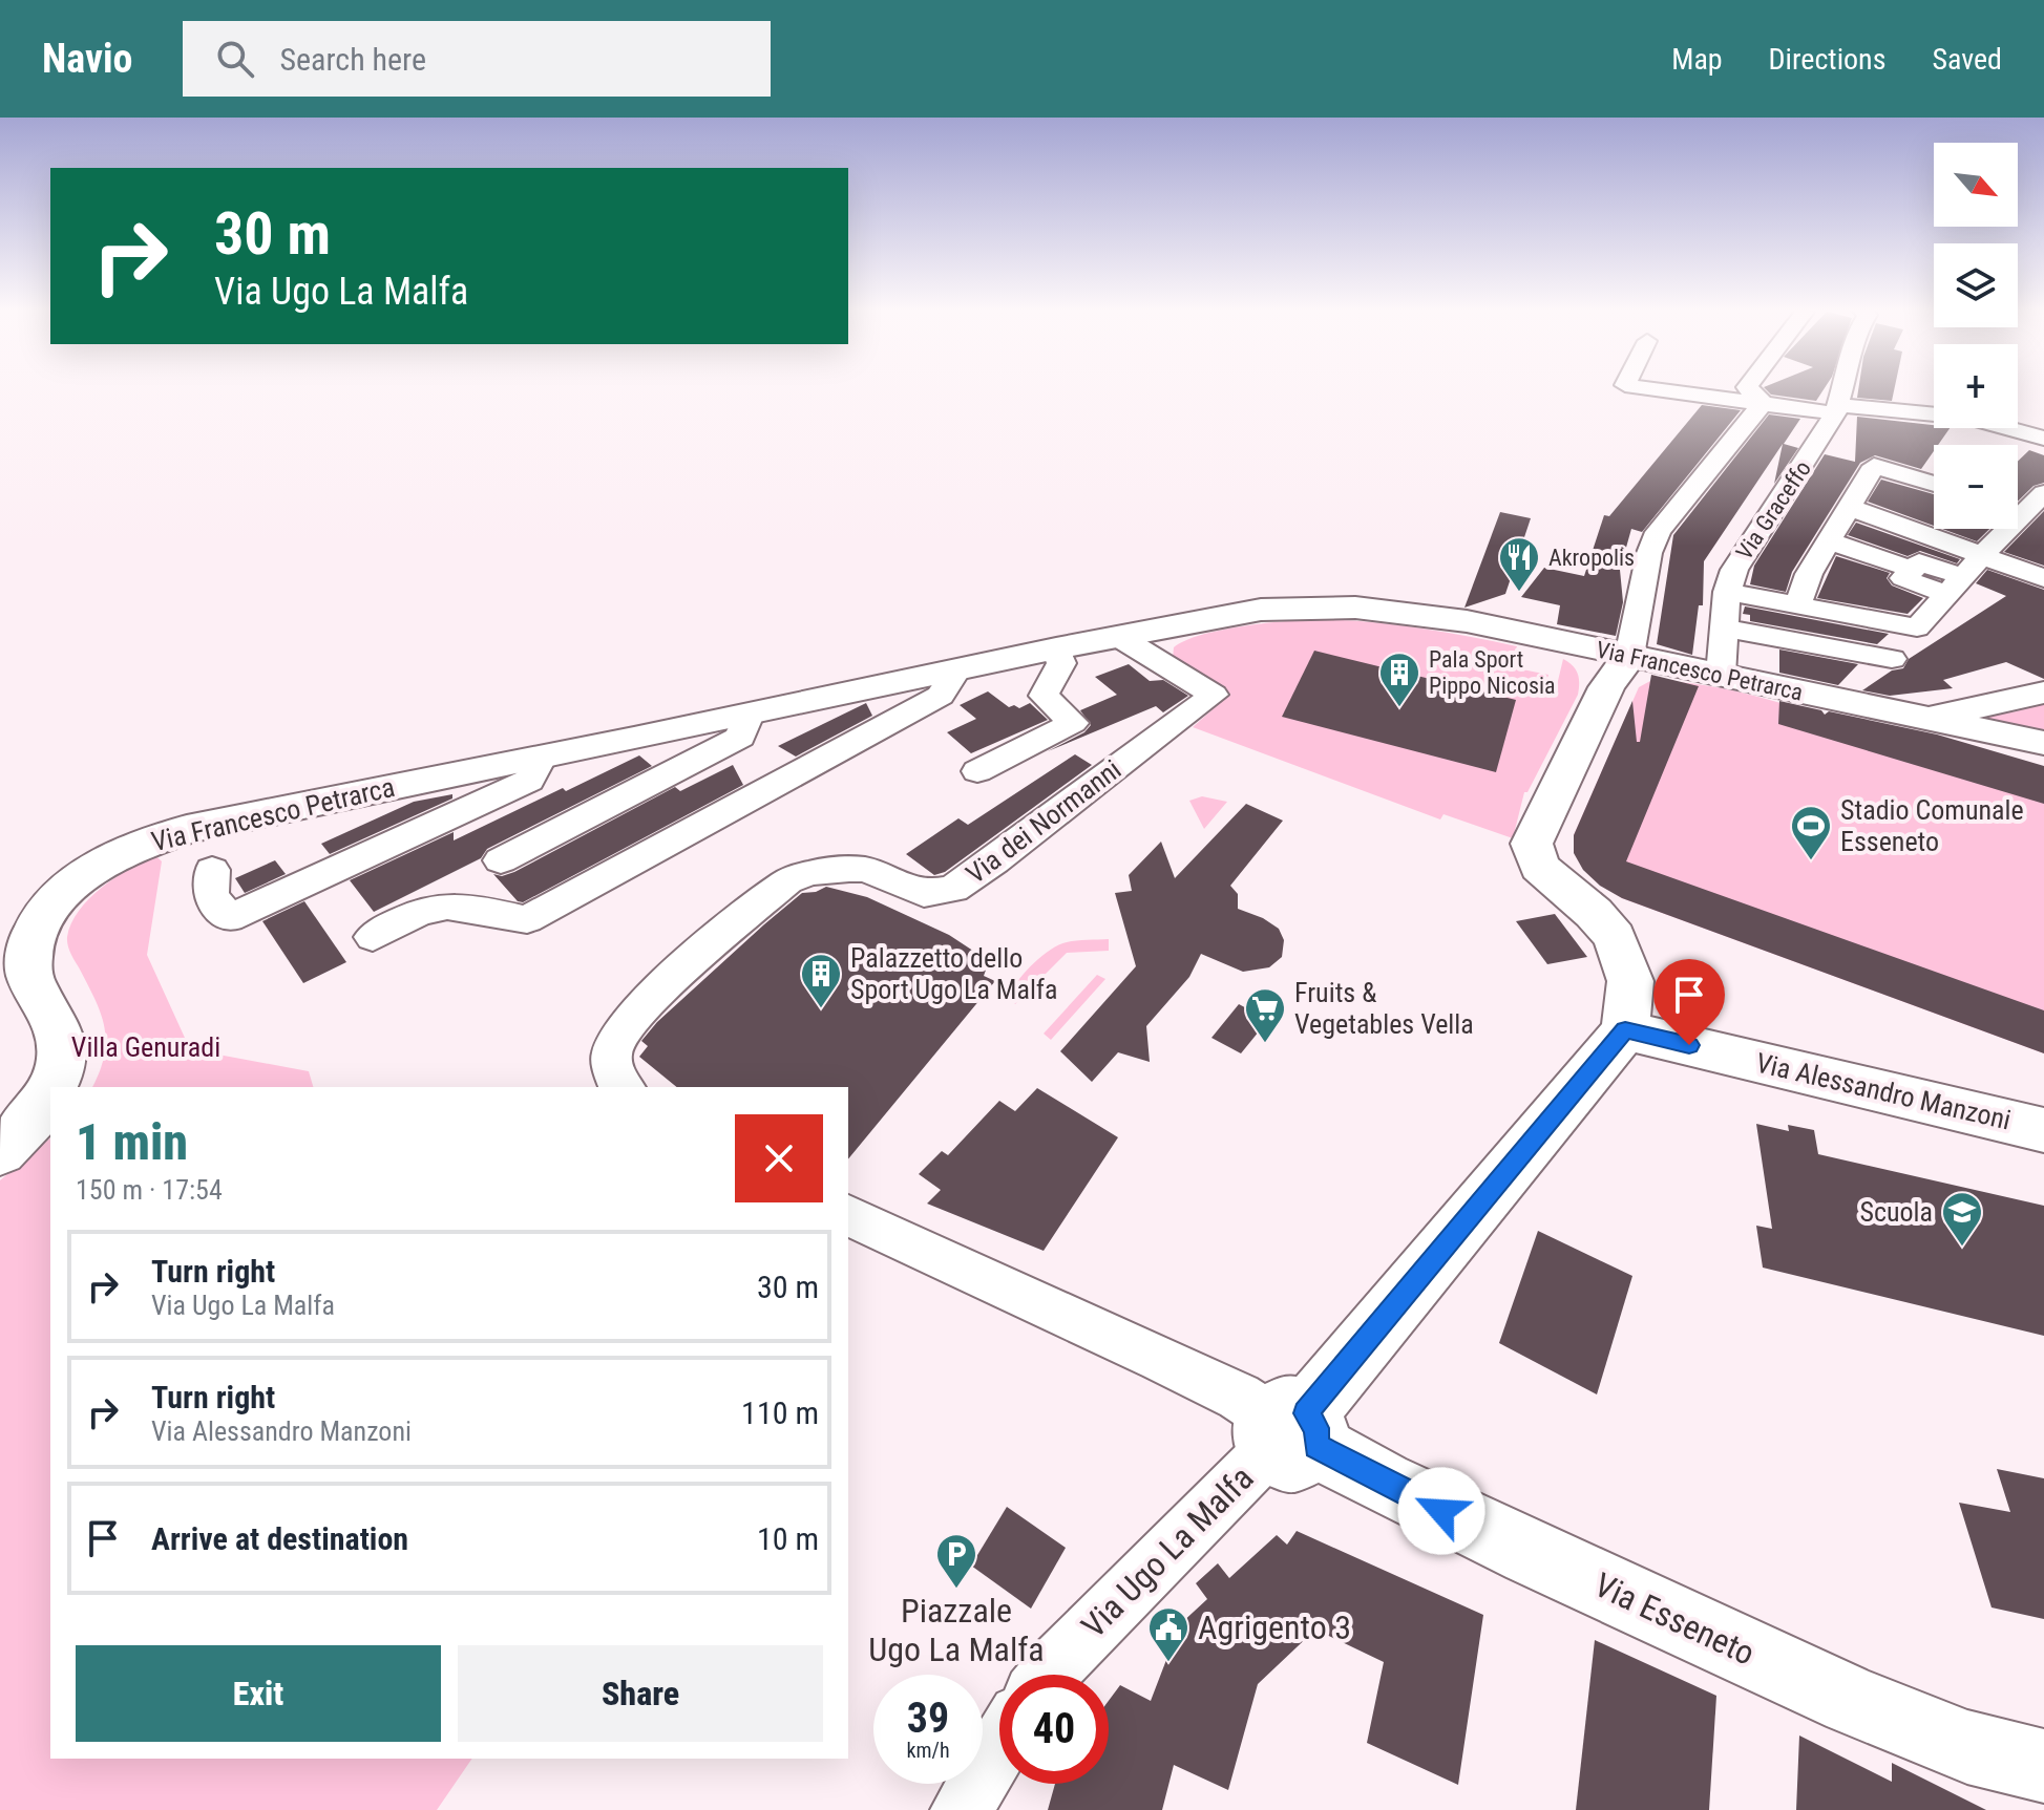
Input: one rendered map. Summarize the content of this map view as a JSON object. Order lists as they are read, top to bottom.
{
  "streets": {
    "main road": [
      "Via Francesco Petrarca",
      "Via Alessandro Manzoni",
      "Via Ugo La Malfa",
      "Via Esseneto"
    ],
    "street": ["Via Graceffo", "Via dei Normanni"]
  },
  "crossings": [
    ["Via Graceffo", "Via Francesco Petrarca"],
    ["Via Francesco Petrarca", "Via dei Normanni"],
    ["Via Alessandro Manzoni", "Via Ugo La Malfa"],
    ["Via Ugo La Malfa", "Via Esseneto"]
  ],
  "parks": ["Villa Genuradi"],
  "places": {
    "restaurant": ["Akropolis"],
    "building": ["Pala Sport Pippo Nicosia", "Palazzetto dello Sport Ugo La Malfa"],
    "sports": ["Stadio Comunale Esseneto"],
    "supermarket": ["Fruits & Vegetables Vella"],
    "school or university": ["Scuola"],
    "parking": ["Piazzale Ugo La Malfa"],
    "public building": ["Agrigento 3"]
  },
  "north": "bottom right",
  "page": {
    "header": "Navio",
    "search": "Search here",
    "nav": ["Map", "Directions", "Saved"],
    "map_buttons": ["+", "−"],
    "turn": ["30 m", "Via Ugo La Malfa"],
    "heading": ["1 min", "150 m · 17:54"],
    "list": [
      {
        "name": "Turn right",
        "note": "Via Ugo La Malfa",
        "value": "30 m"
      },
      {
        "name": "Turn right",
        "note": "Via Alessandro Manzoni",
        "value": "110 m"
      },
      {
        "name": "Arrive at destination",
        "value": "10 m"
      }
    ],
    "buttons": ["Exit", "Share"],
    "speed": "39 km/h",
    "limit": "40"
  }
}
